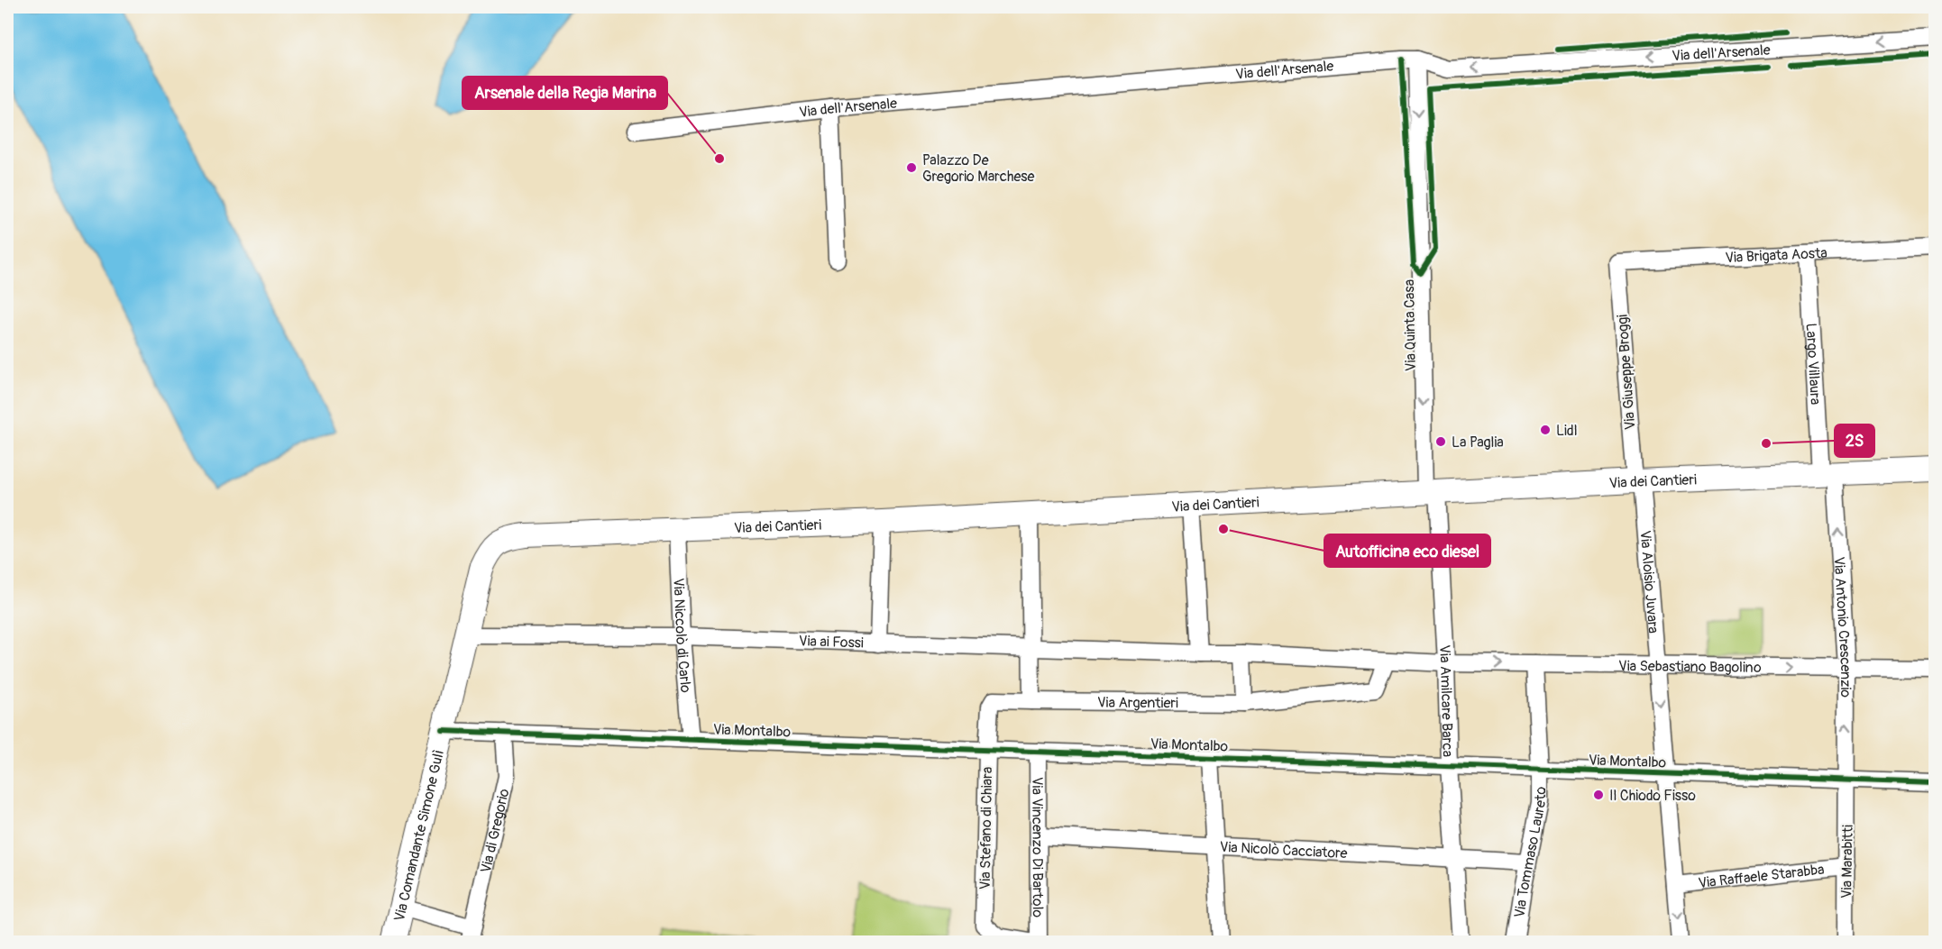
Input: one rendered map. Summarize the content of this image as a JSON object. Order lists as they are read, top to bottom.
{
  "streets": {
    "main road": ["Via dei Cantieri", "Via Comandante Simone Gulì"],
    "street": [
      "Via dell'Arsenale",
      "Via Brigata Aosta",
      "Via Quinta Casa",
      "Largo Villaura",
      "Via Giuseppe Broggi",
      "Via Aloisio Juvara",
      "Via Antonio Crescenzio",
      "Via Niccolò di Carlo",
      "Via ai Fossi",
      "Via Sebastiano Bagolino",
      "Via Amilcare Barca",
      "Via Argentieri",
      "Via Montalbo",
      "Via Stefano di Chiara",
      "Via di Gregorio",
      "Via Vincenzo Di Bartolo",
      "Via Nicolò Cacciatore",
      "Via Tommaso Laureto",
      "Via Marabitti",
      "Via Raffaele Starabba"
    ]
  },
  "crossings": [
    ["Via dell'Arsenale", "Via Quinta Casa"],
    ["Via Brigata Aosta", "Largo Villaura"],
    ["Via Brigata Aosta", "Via Giuseppe Broggi"],
    ["Via Quinta Casa", "Via dei Cantieri"],
    ["Via Quinta Casa", "Via Amilcare Barca"],
    ["Largo Villaura", "Via dei Cantieri"],
    ["Largo Villaura", "Via Antonio Crescenzio"],
    ["Via Giuseppe Broggi", "Via dei Cantieri"],
    ["Via Giuseppe Broggi", "Via Aloisio Juvara"],
    ["Via dei Cantieri", "Via Aloisio Juvara"],
    ["Via dei Cantieri", "Via Antonio Crescenzio"],
    ["Via dei Cantieri", "Via Niccolò di Carlo"],
    ["Via dei Cantieri", "Via Amilcare Barca"],
    ["Via dei Cantieri", "Via Comandante Simone Gulì"],
    ["Via Aloisio Juvara", "Via Sebastiano Bagolino"],
    ["Via Aloisio Juvara", "Via Montalbo"],
    ["Via Aloisio Juvara", "Via Raffaele Starabba"],
    ["Via Antonio Crescenzio", "Via Sebastiano Bagolino"],
    ["Via Antonio Crescenzio", "Via Montalbo"],
    ["Via Antonio Crescenzio", "Via Marabitti"],
    ["Via Niccolò di Carlo", "Via ai Fossi"],
    ["Via Niccolò di Carlo", "Via Montalbo"],
    ["Via ai Fossi", "Via Sebastiano Bagolino"],
    ["Via ai Fossi", "Via Argentieri"],
    ["Via ai Fossi", "Via Comandante Simone Gulì"],
    ["Via Sebastiano Bagolino", "Via Amilcare Barca"],
    ["Via Sebastiano Bagolino", "Via Argentieri"],
    ["Via Sebastiano Bagolino", "Via Tommaso Laureto"],
    ["Via Amilcare Barca", "Via Montalbo"],
    ["Via Amilcare Barca", "Via Nicolò Cacciatore"],
    ["Via Argentieri", "Via Stefano di Chiara"],
    ["Via Montalbo", "Via Stefano di Chiara"],
    ["Via Montalbo", "Via di Gregorio"],
    ["Via Montalbo", "Via Comandante Simone Gulì"],
    ["Via Montalbo", "Via Vincenzo Di Bartolo"],
    ["Via Montalbo", "Via Tommaso Laureto"],
    ["Via Montalbo", "Via Marabitti"],
    ["Via Stefano di Chiara", "Via Vincenzo Di Bartolo"],
    ["Via di Gregorio", "Via Comandante Simone Gulì"],
    ["Via Vincenzo Di Bartolo", "Via Nicolò Cacciatore"],
    ["Via Nicolò Cacciatore", "Via Tommaso Laureto"],
    ["Via Marabitti", "Via Raffaele Starabba"]
  ],
  "one_way": [
    "Via dell'Arsenale",
    "Via Quinta Casa",
    "Via Aloisio Juvara",
    "Via Antonio Crescenzio",
    "Via Sebastiano Bagolino"
  ],
  "places": [
    "Arsenale della Regia Marina",
    "Palazzo De Gregorio Marchese",
    "Lidl",
    "La Paglia",
    "2S",
    "Autofficina eco diesel",
    "Il Chiodo Fisso"
  ]
}
